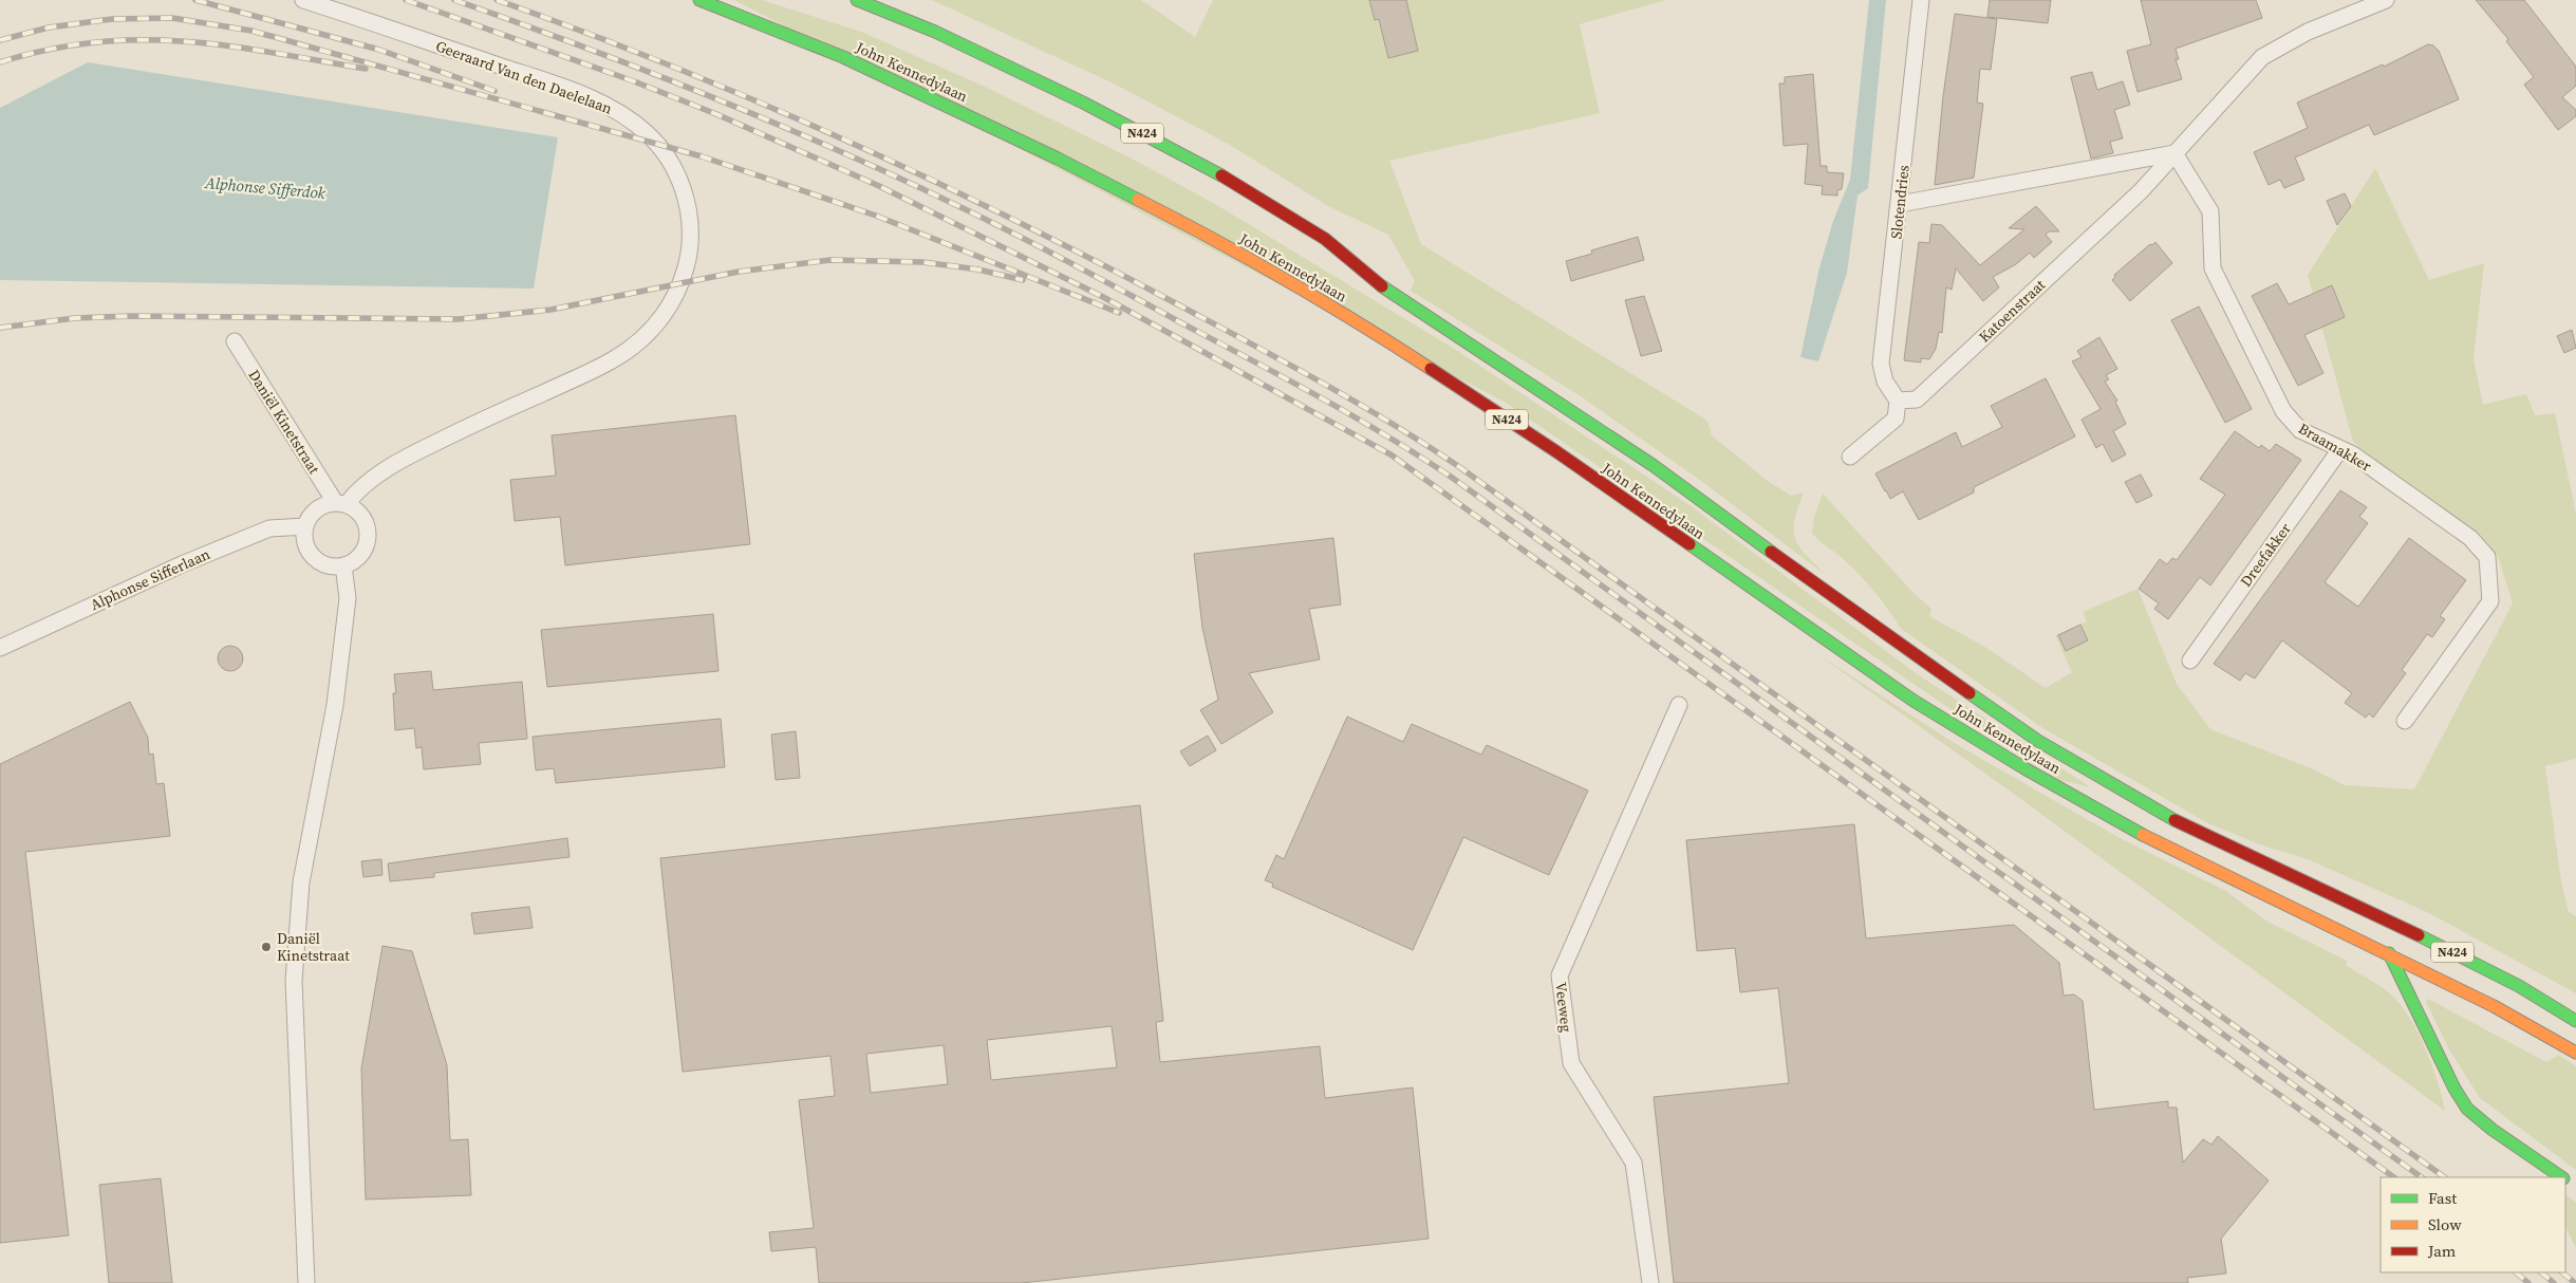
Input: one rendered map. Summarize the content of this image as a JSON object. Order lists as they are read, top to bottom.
{
  "streets": {
    "highway": ["John Kennedylaan", "N424"],
    "street": [
      "Geeraard Van den Daelelaan",
      "Slotendries",
      "Katoenstraat",
      "Daniël Kinetstraat",
      "Braamakker",
      "Dreefakker",
      "Alphonse Sifferlaan",
      "Veeweg"
    ]
  },
  "crossings": [
    ["Geeraard Van den Daelelaan", "Daniël Kinetstraat"],
    ["Geeraard Van den Daelelaan", "Alphonse Sifferlaan"],
    ["Slotendries", "Katoenstraat"],
    ["Katoenstraat", "Braamakker"],
    ["Daniël Kinetstraat", "Alphonse Sifferlaan"],
    ["Braamakker", "Dreefakker"]
  ],
  "water": ["Alphonse Sifferdok"],
  "places": ["Daniël Kinetstraat"],
  "legend": ["Fast", "Slow", "Jam"]
}
